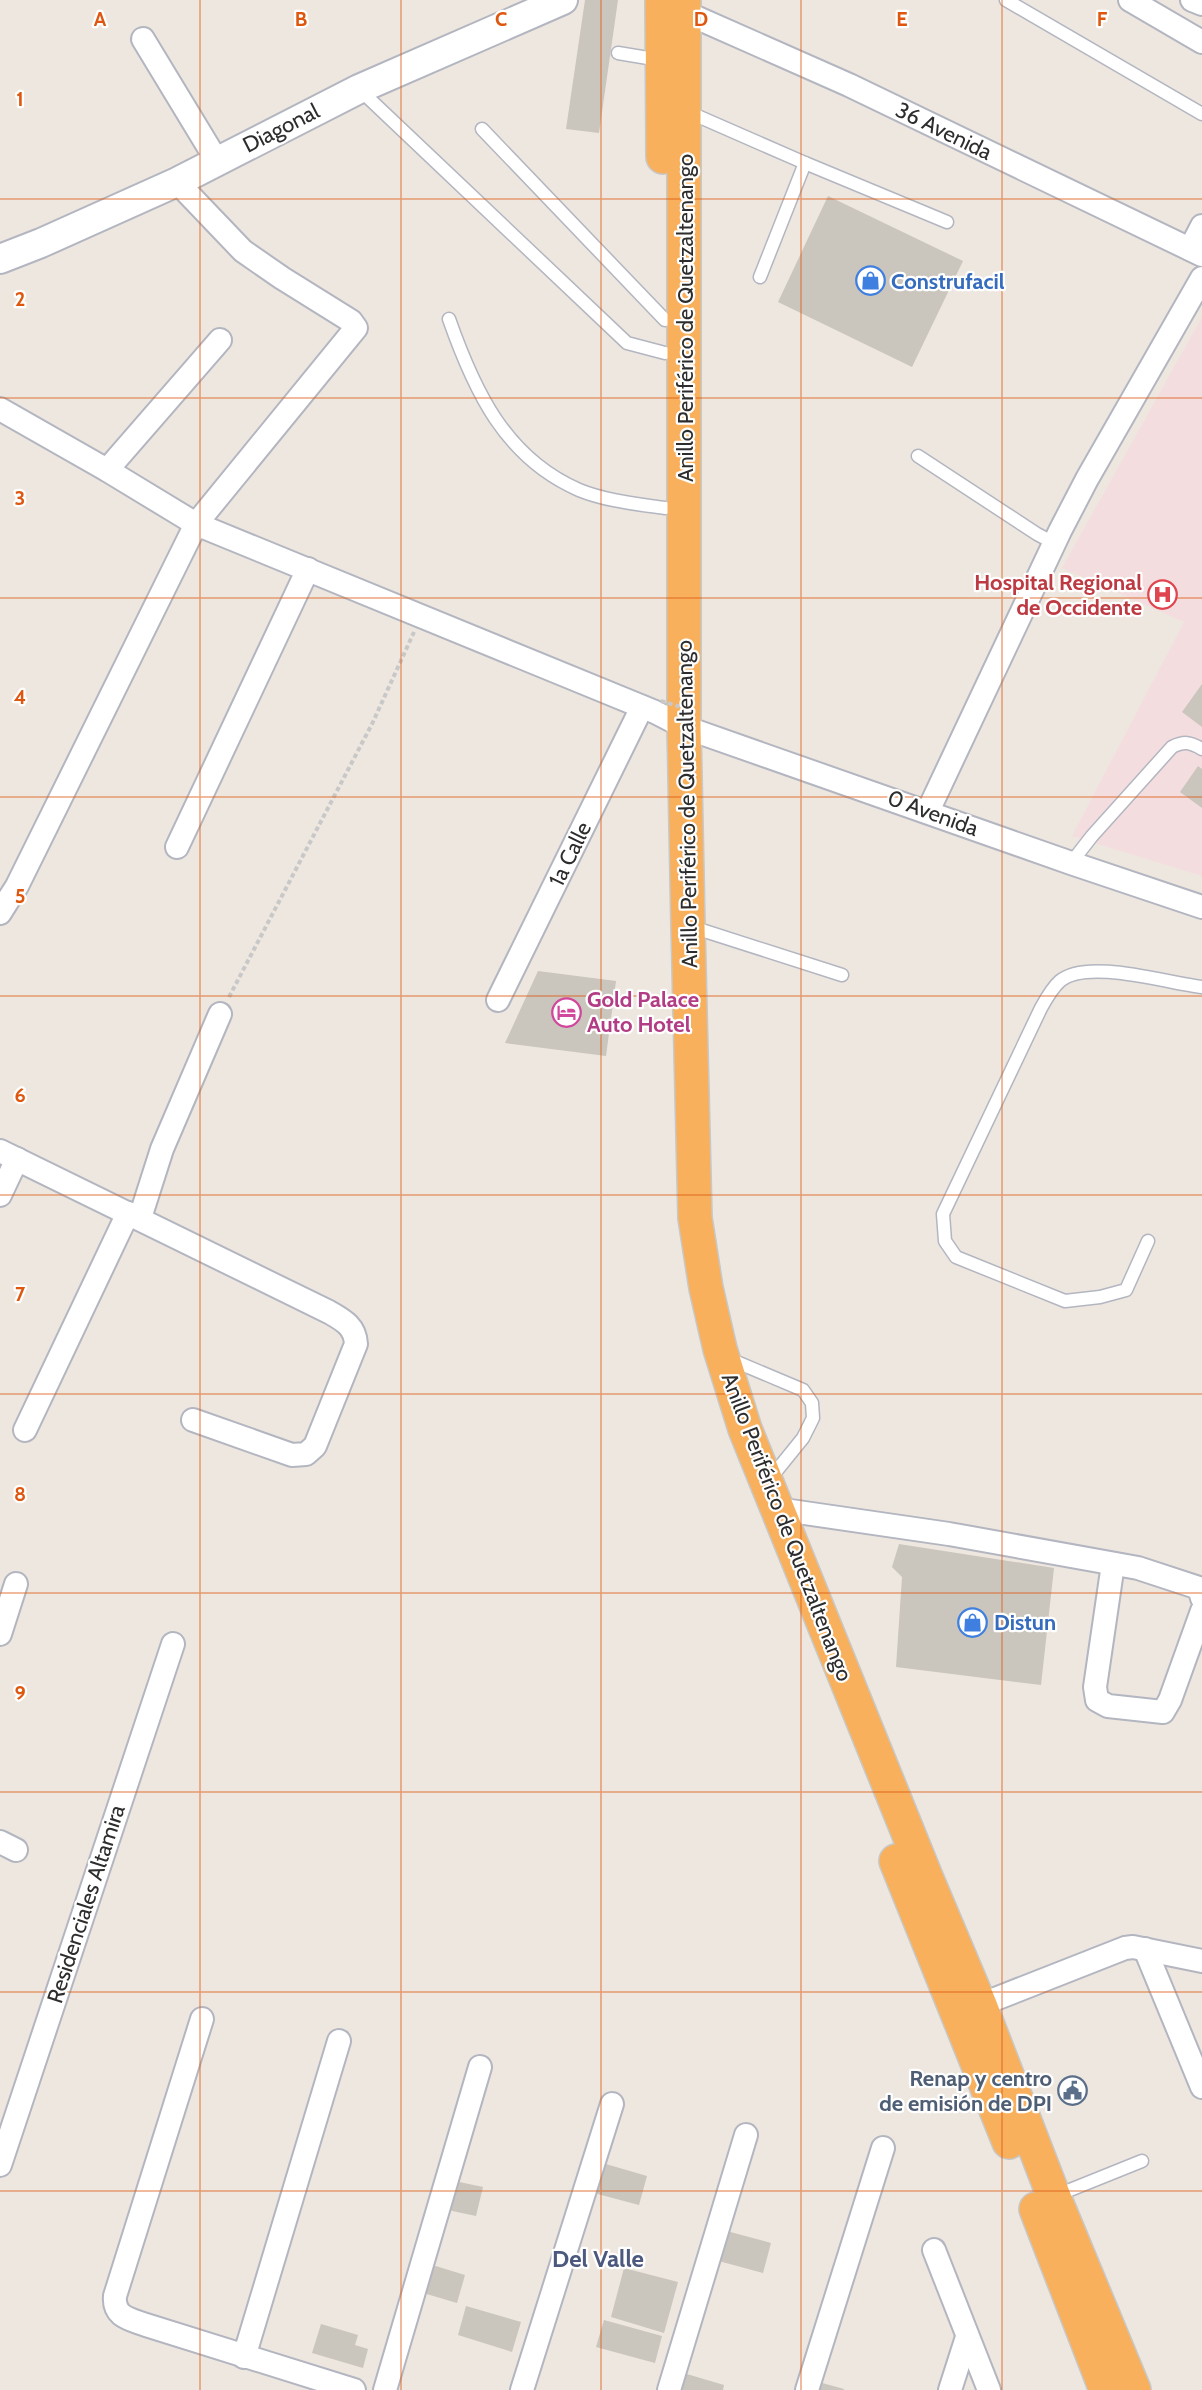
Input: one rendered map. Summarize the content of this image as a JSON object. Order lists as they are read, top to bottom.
{
  "streets": {
    "highway": ["Anillo Periférico de Quetzaltenango"],
    "street": [
      "Diagonal",
      "36 Avenida",
      "0 Avenida",
      "1a Calle",
      "Residenciales Altamira"
    ]
  },
  "crossings": [
    ["36 Avenida", "Anillo Periférico de Quetzaltenango"],
    ["Anillo Periférico de Quetzaltenango", "0 Avenida"],
    ["Anillo Periférico de Quetzaltenango", "1a Calle"],
    ["0 Avenida", "1a Calle"]
  ],
  "districts": ["Del Valle"],
  "places": {
    "shop": ["Construfacil", "Distun"],
    "hospital": ["Hospital Regional de Occidente"],
    "hotel": ["Gold Palace Auto Hotel"],
    "public building": ["Renap y centro de emisión de DPI"]
  },
  "grid": {
    "columns": [
      "A",
      "B",
      "C",
      "D",
      "E",
      "F"
    ],
    "rows": [
      "1",
      "2",
      "3",
      "4",
      "5",
      "6",
      "7",
      "8",
      "9"
    ]
  }
}
